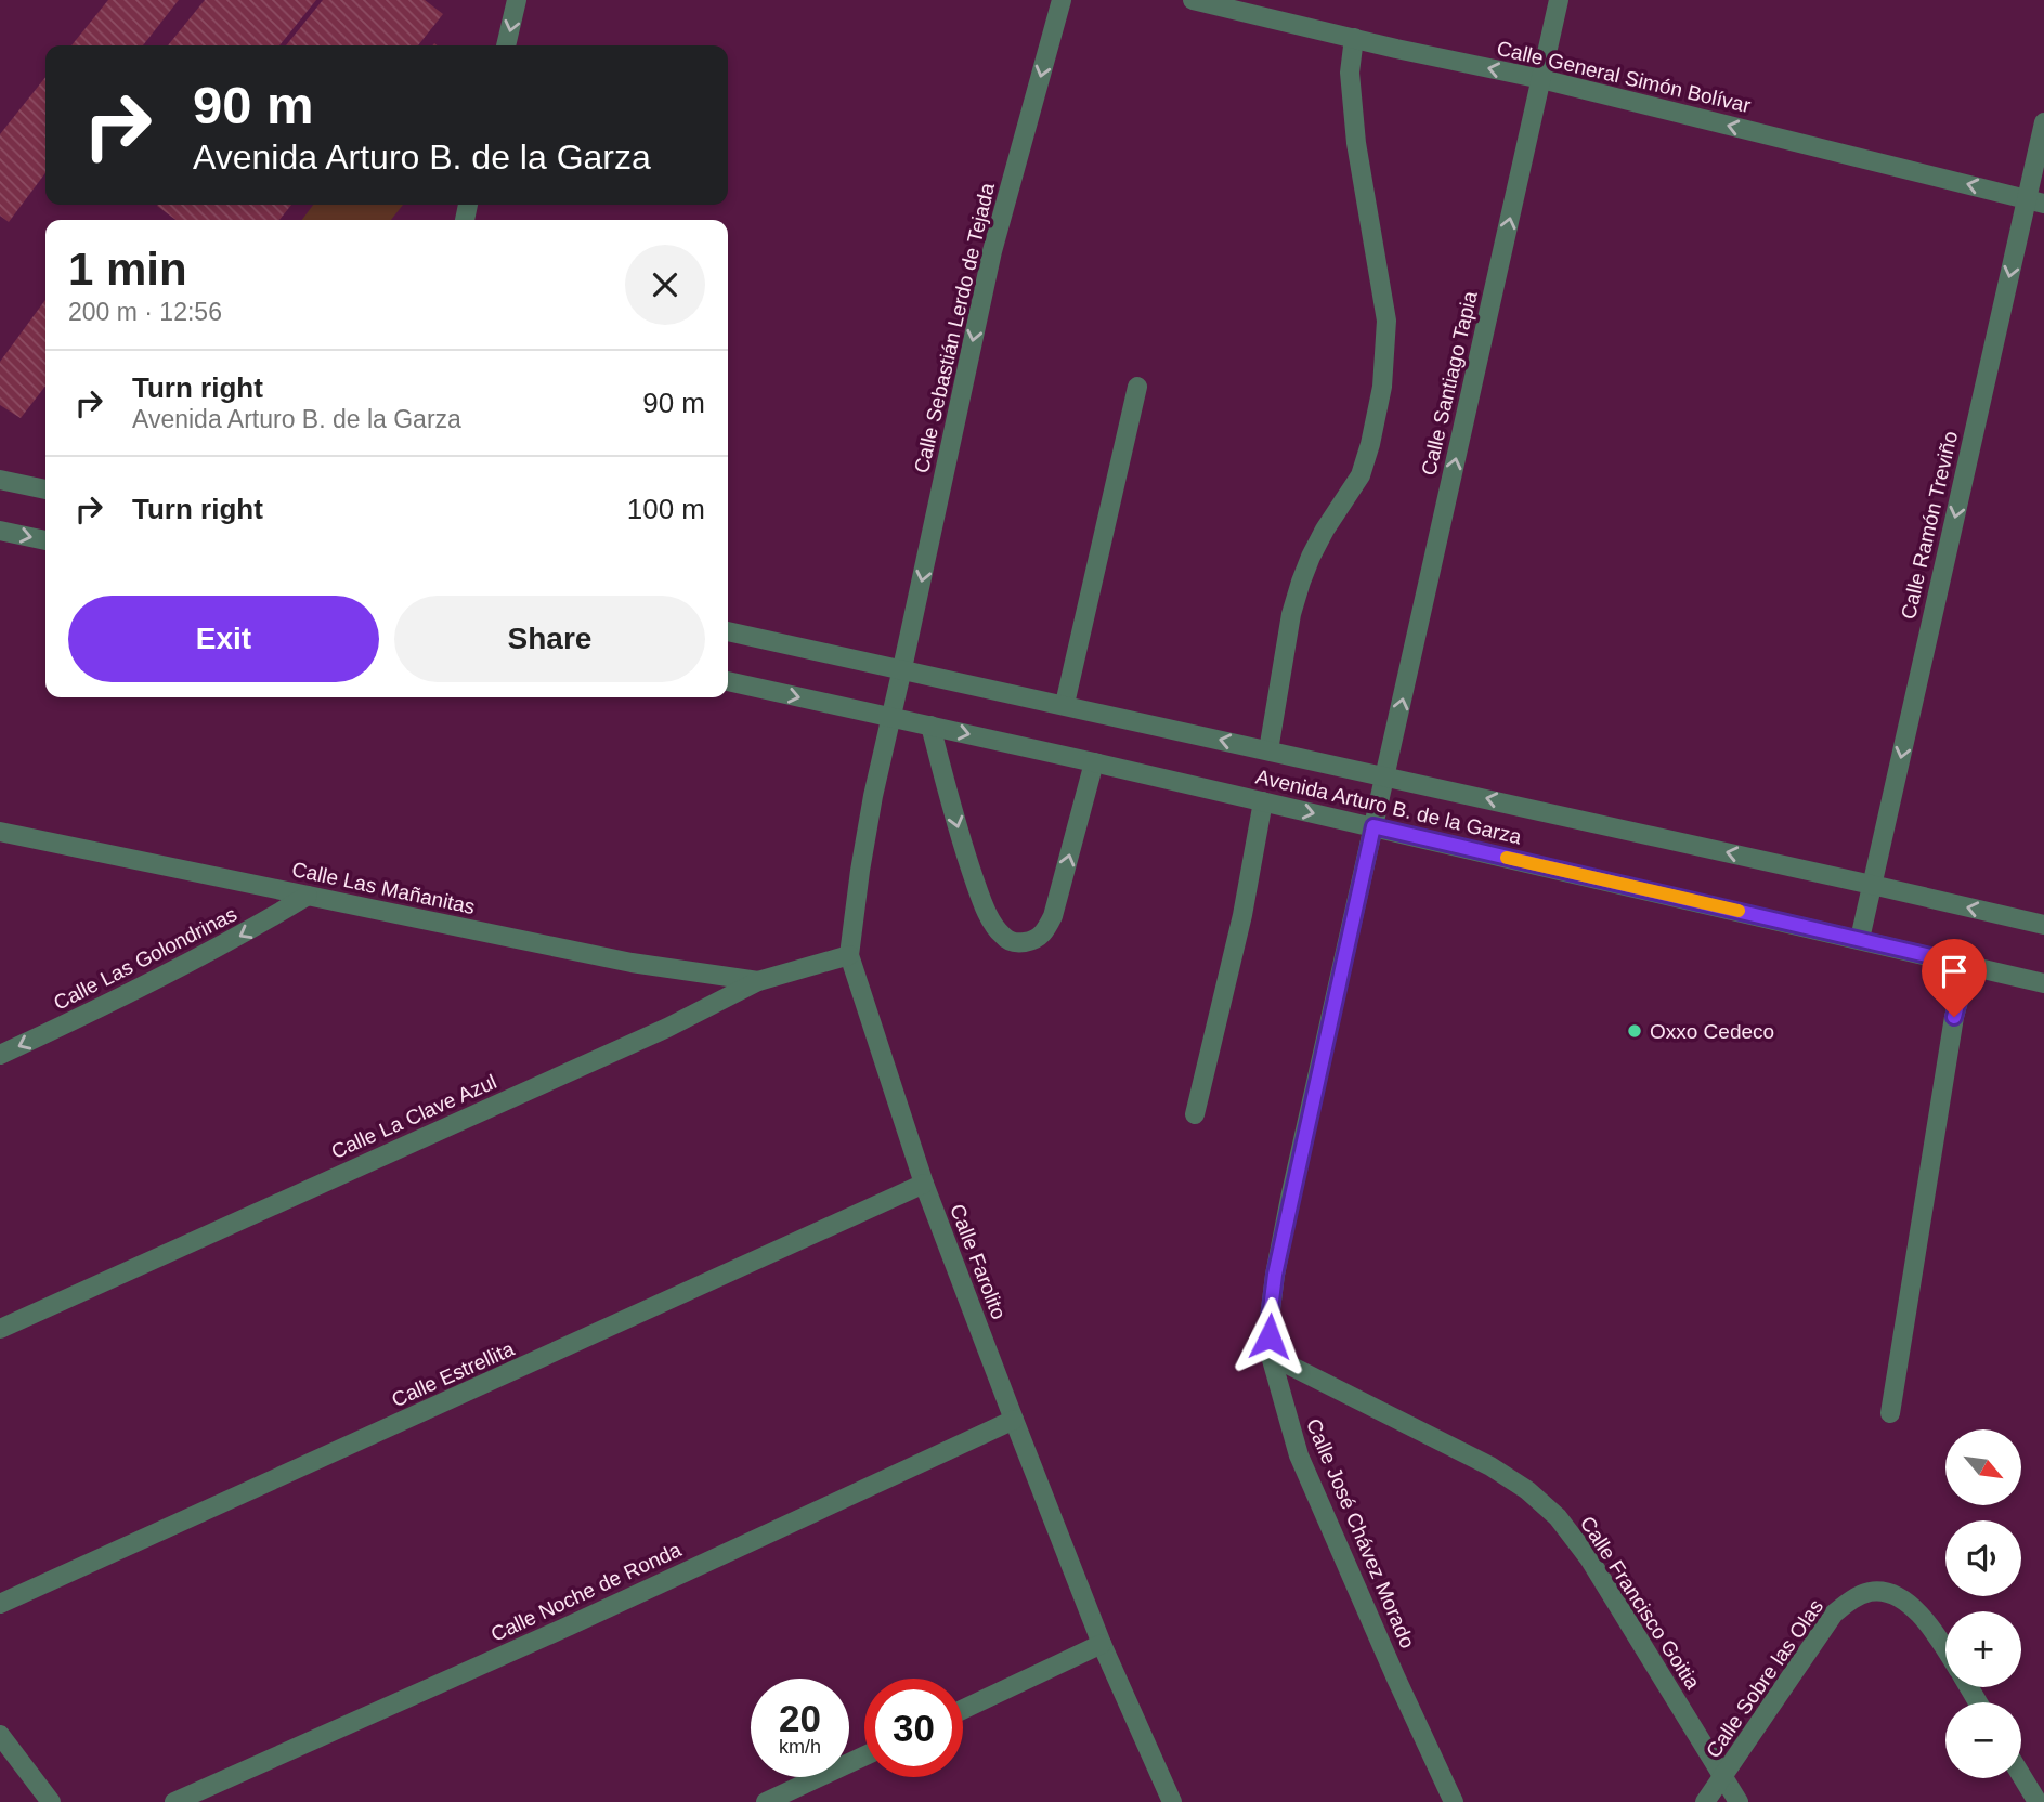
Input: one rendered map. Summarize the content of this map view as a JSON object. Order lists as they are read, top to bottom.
{
  "streets": {
    "street": [
      "Calle General Simón Bolívar",
      "Calle Sebastián Lerdo de Tejada",
      "Calle Santiago Tapia",
      "Calle Ramón Treviño",
      "Avenida Arturo B. de la Garza",
      "Calle Las Mañanitas",
      "Calle Las Golondrinas",
      "Calle La Clave Azul",
      "Calle Farolito",
      "Calle Estrellita",
      "Calle José Chávez Morado",
      "Calle Noche de Ronda",
      "Calle Francisco Goitia",
      "Calle Sobre las Olas"
    ]
  },
  "crossings": [
    ["Calle General Simón Bolívar", "Calle Santiago Tapia"],
    ["Calle General Simón Bolívar", "Calle Ramón Treviño"],
    ["Calle Sebastián Lerdo de Tejada", "Avenida Arturo B. de la Garza"],
    ["Calle Sebastián Lerdo de Tejada", "Calle Farolito"],
    ["Calle Santiago Tapia", "Avenida Arturo B. de la Garza"],
    ["Calle Santiago Tapia", "Calle José Chávez Morado"],
    ["Calle Ramón Treviño", "Avenida Arturo B. de la Garza"],
    ["Avenida Arturo B. de la Garza", "Calle Farolito"],
    ["Avenida Arturo B. de la Garza", "Calle José Chávez Morado"],
    ["Calle Las Mañanitas", "Calle Las Golondrinas"],
    ["Calle Las Mañanitas", "Calle La Clave Azul"],
    ["Calle La Clave Azul", "Calle Farolito"],
    ["Calle Farolito", "Calle Estrellita"],
    ["Calle Farolito", "Calle Noche de Ronda"],
    ["Calle José Chávez Morado", "Calle Francisco Goitia"],
    ["Calle Francisco Goitia", "Calle Sobre las Olas"]
  ],
  "one_way": ["Calle General Simón Bolívar", "Calle Ramón Treviño", "Calle Las Golondrinas"],
  "places": ["Oxxo Cedeco"],
  "north": "bottom right",
  "page": {
    "turn": ["90 m", "Avenida Arturo B. de la Garza"],
    "heading": ["1 min", "200 m · 12:56"],
    "list": [
      {
        "name": "Turn right",
        "note": "Avenida Arturo B. de la Garza",
        "value": "90 m"
      },
      {
        "name": "Turn right",
        "value": "100 m"
      }
    ],
    "buttons": ["Exit", "Share"],
    "map_buttons": ["+", "−"],
    "speed": "20 km/h",
    "limit": "30"
  }
}
